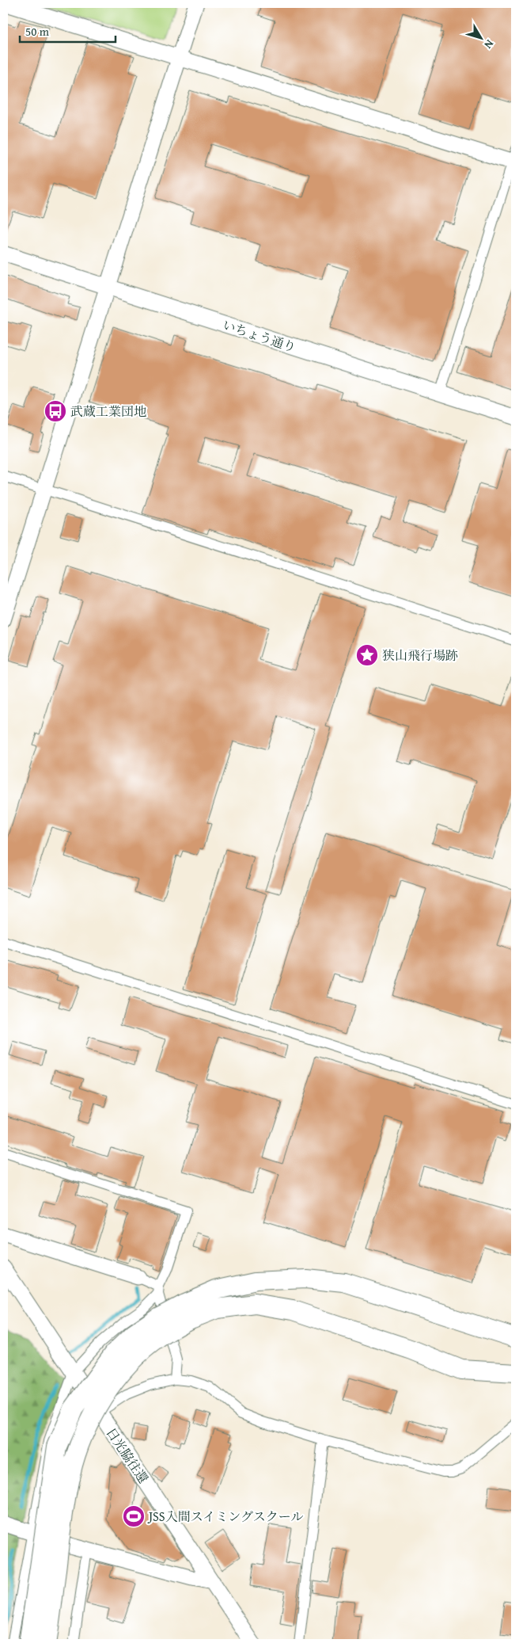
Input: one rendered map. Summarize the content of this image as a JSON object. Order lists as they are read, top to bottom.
{
  "streets": {
    "street": ["いちょう通り", "日光脇往還"]
  },
  "places": {
    "bus stop": ["武蔵工業団地"],
    "place": ["狭山飛行場跡"],
    "sports": ["JSS入間スイミングスクール"]
  },
  "scale_bar": "50 m",
  "north": "bottom right"
}
